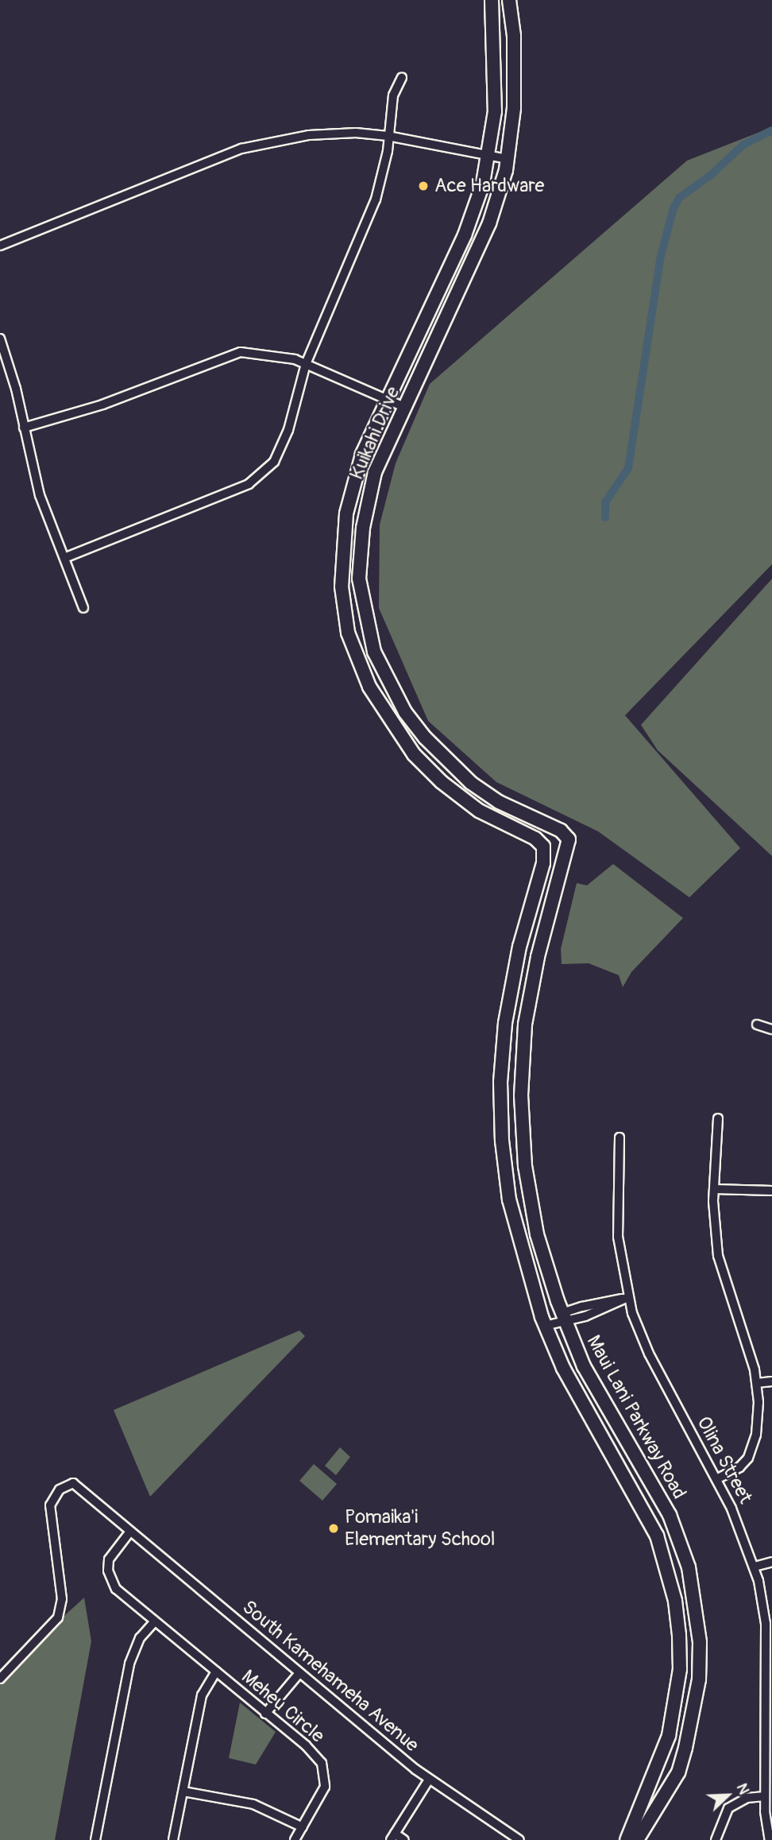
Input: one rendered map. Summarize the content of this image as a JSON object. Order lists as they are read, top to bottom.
{
  "streets": {
    "main road": ["Kuikahi Drive", "Maui Lani Parkway Road"],
    "street": ["Olina Street", "South Kamehameha Avenue", "Meheu Circle"]
  },
  "crossings": [
    ["Kuikahi Drive", "Maui Lani Parkway Road"],
    ["South Kamehameha Avenue", "Meheu Circle"]
  ],
  "places": ["Ace Hardware", "Pomaika'i Elementary School"],
  "north": "top right"
}
